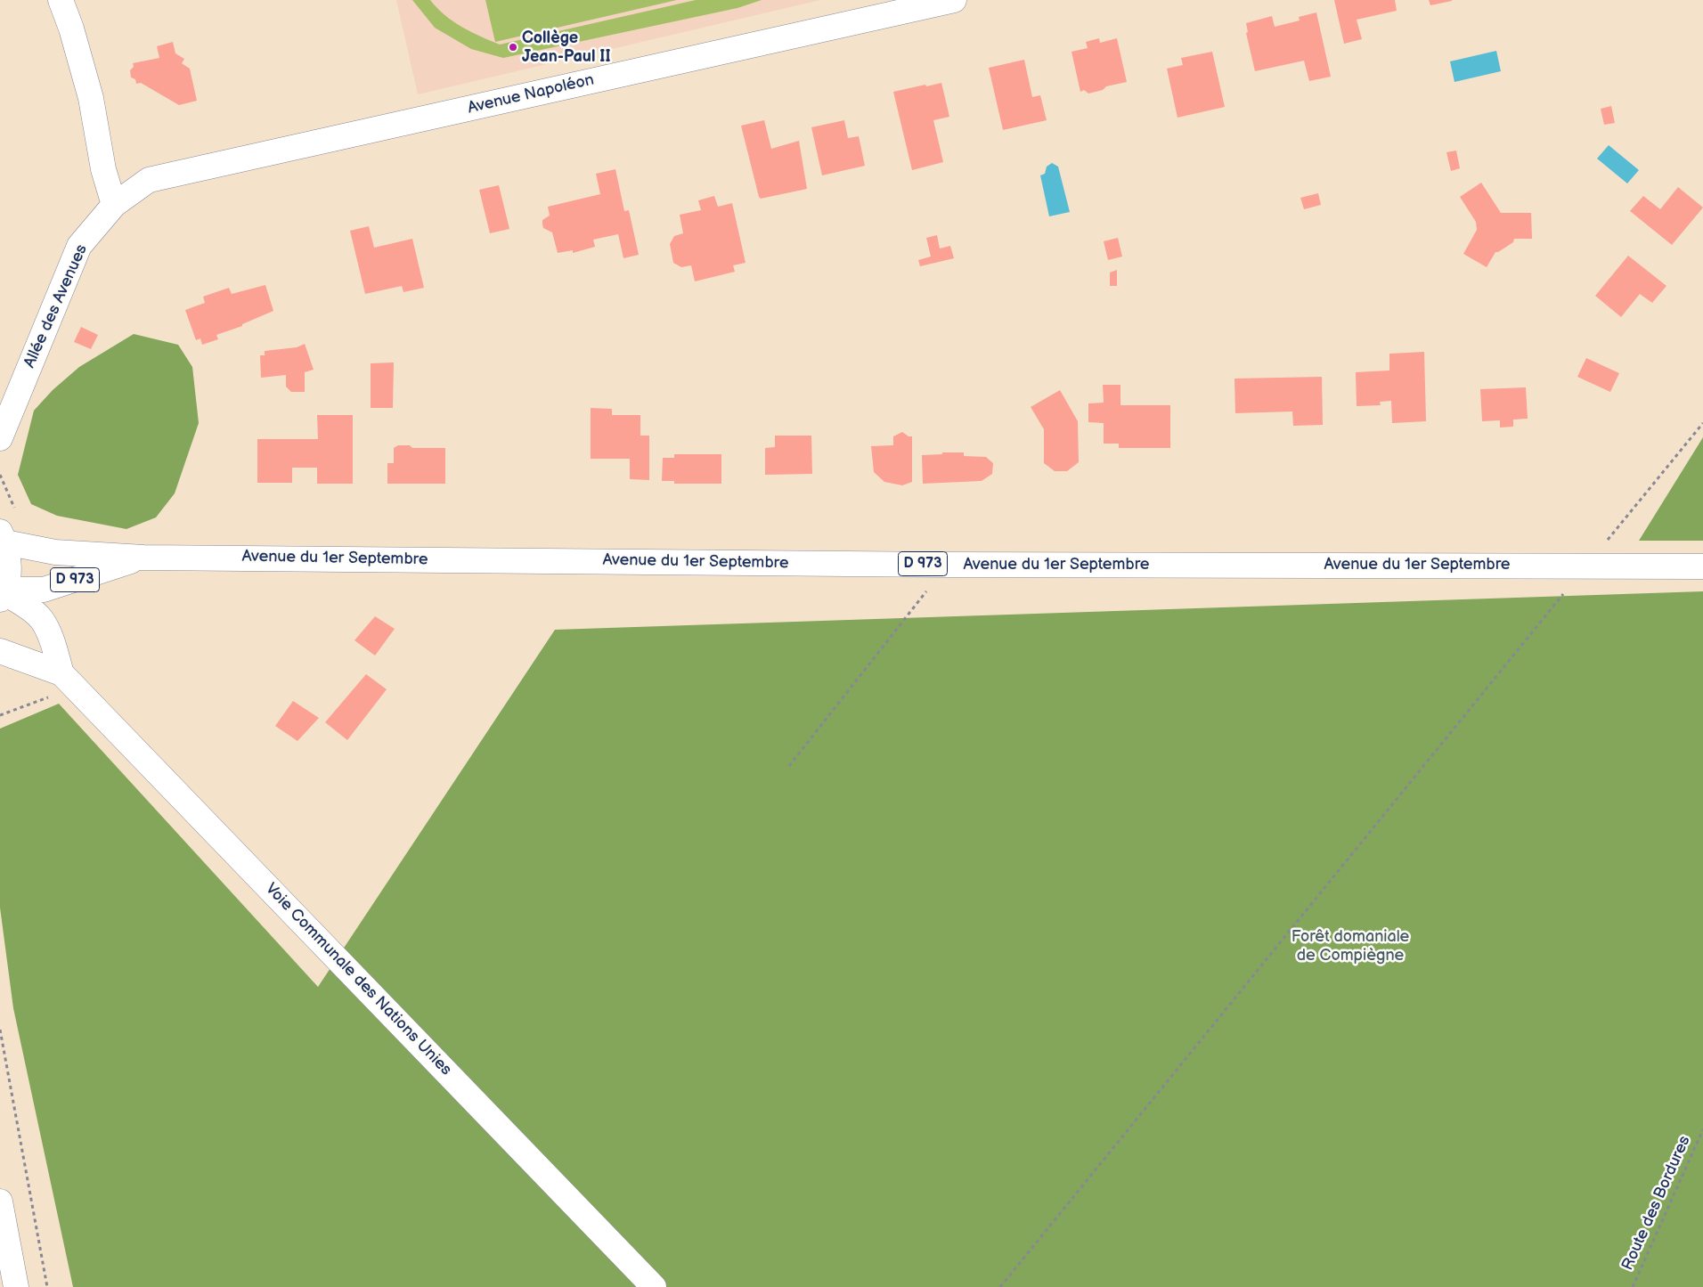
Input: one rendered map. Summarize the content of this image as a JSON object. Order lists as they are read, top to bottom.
{
  "streets": {
    "main road": [
      "Avenue Napoléon",
      "Allée des Avenues",
      "Avenue du 1er Septembre",
      "D 973",
      "Voie Communale des Nations Unies"
    ],
    "path": ["Route des Bordures"]
  },
  "crossings": [
    ["Avenue Napoléon", "Allée des Avenues"],
    ["Avenue du 1er Septembre", "D 973"],
    ["D 973", "Voie Communale des Nations Unies"]
  ],
  "parks": ["Forêt domaniale de Compiègne"],
  "places": ["Collège Jean-Paul II"]
}
